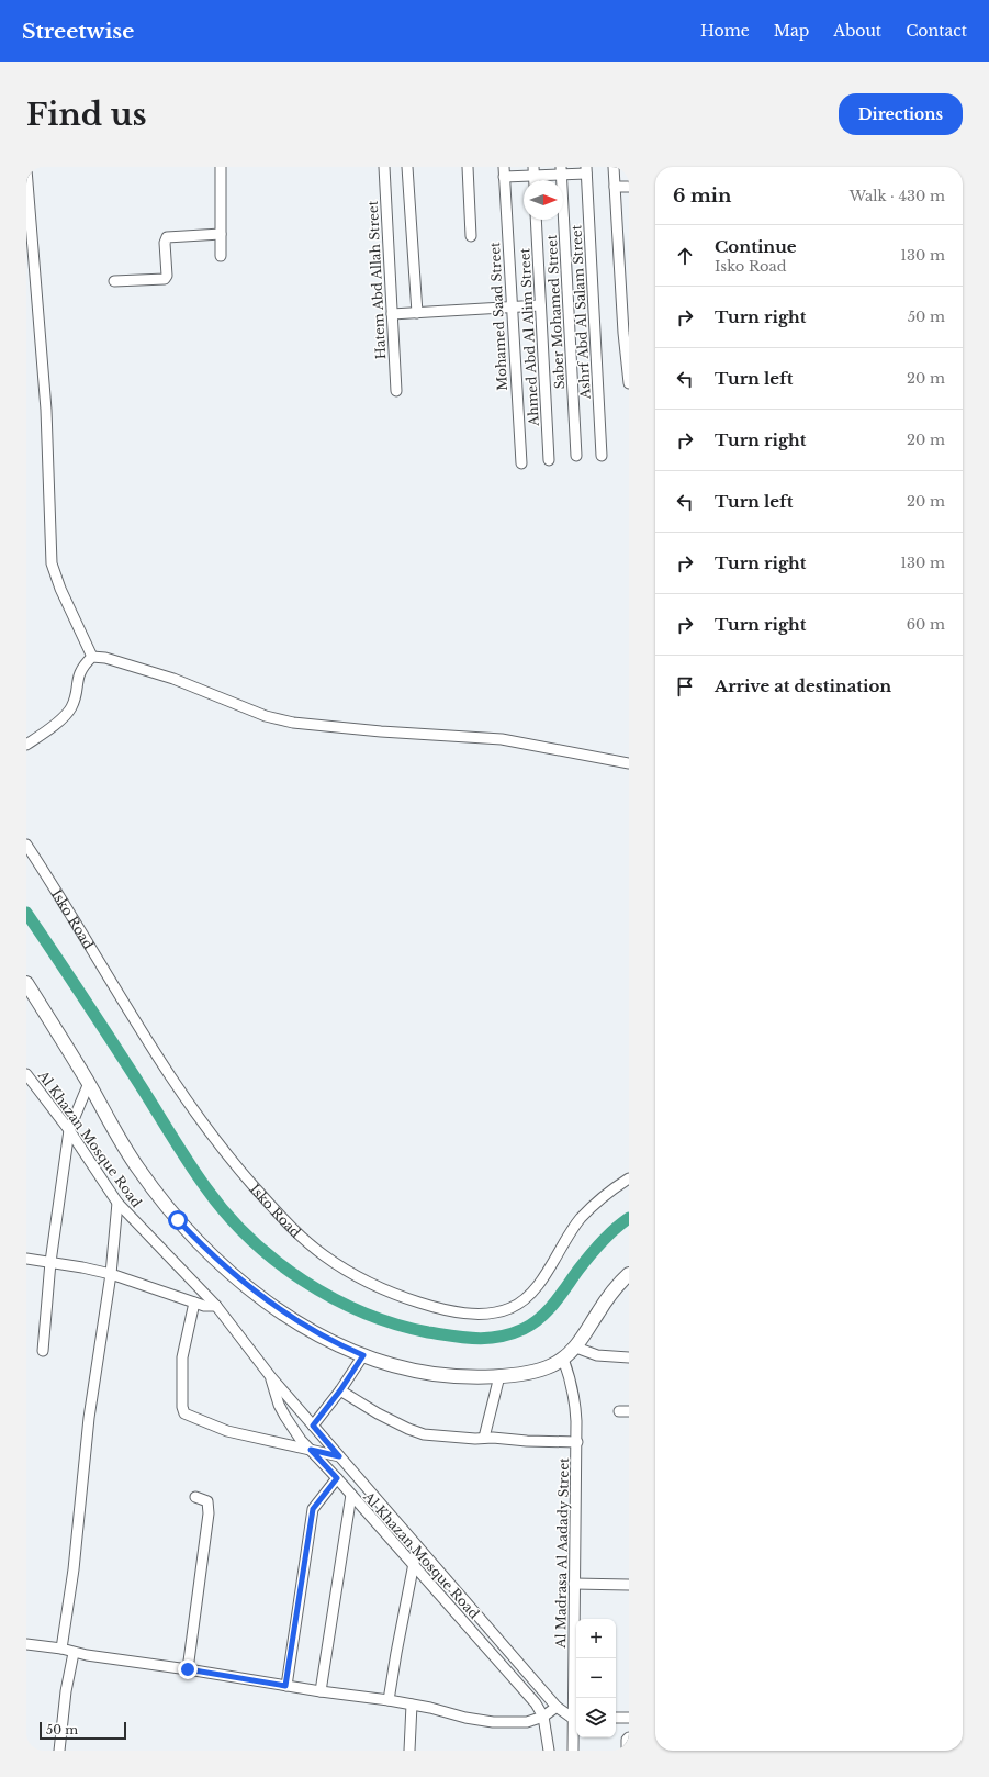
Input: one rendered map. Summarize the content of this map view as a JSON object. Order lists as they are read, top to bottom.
{
  "streets": {
    "street": [
      "Hatem Abd Allah Street",
      "Saber Mohamed Street",
      "Ashrf Abd Al Salam Street",
      "Mohamed Saad Street",
      "Ahmed Abd Al Alim Street",
      "Isko Road",
      "Al Khazan Mosque Road",
      "Al Madrasa Al Aadady Street"
    ]
  },
  "crossings": [
    ["Al Khazan Mosque Road", "Al Madrasa Al Aadady Street"]
  ],
  "scale_bar": "50 m",
  "north": "right",
  "page": {
    "header": "Streetwise",
    "nav": [
      "Home",
      "Map",
      "About",
      "Contact"
    ],
    "buttons": "Directions",
    "title": "Find us",
    "heading": ["6 min", "Walk · 430 m"],
    "list": [
      ["Continue", "Isko Road", "130 m"],
      ["Turn right", "50 m"],
      ["Turn left", "20 m"],
      ["Turn right", "20 m"],
      ["Turn left", "20 m"],
      ["Turn right", "130 m"],
      ["Turn right", "60 m"],
      "Arrive at destination"
    ],
    "map_buttons": ["+", "−"],
    "scale": "50 m"
  }
}
